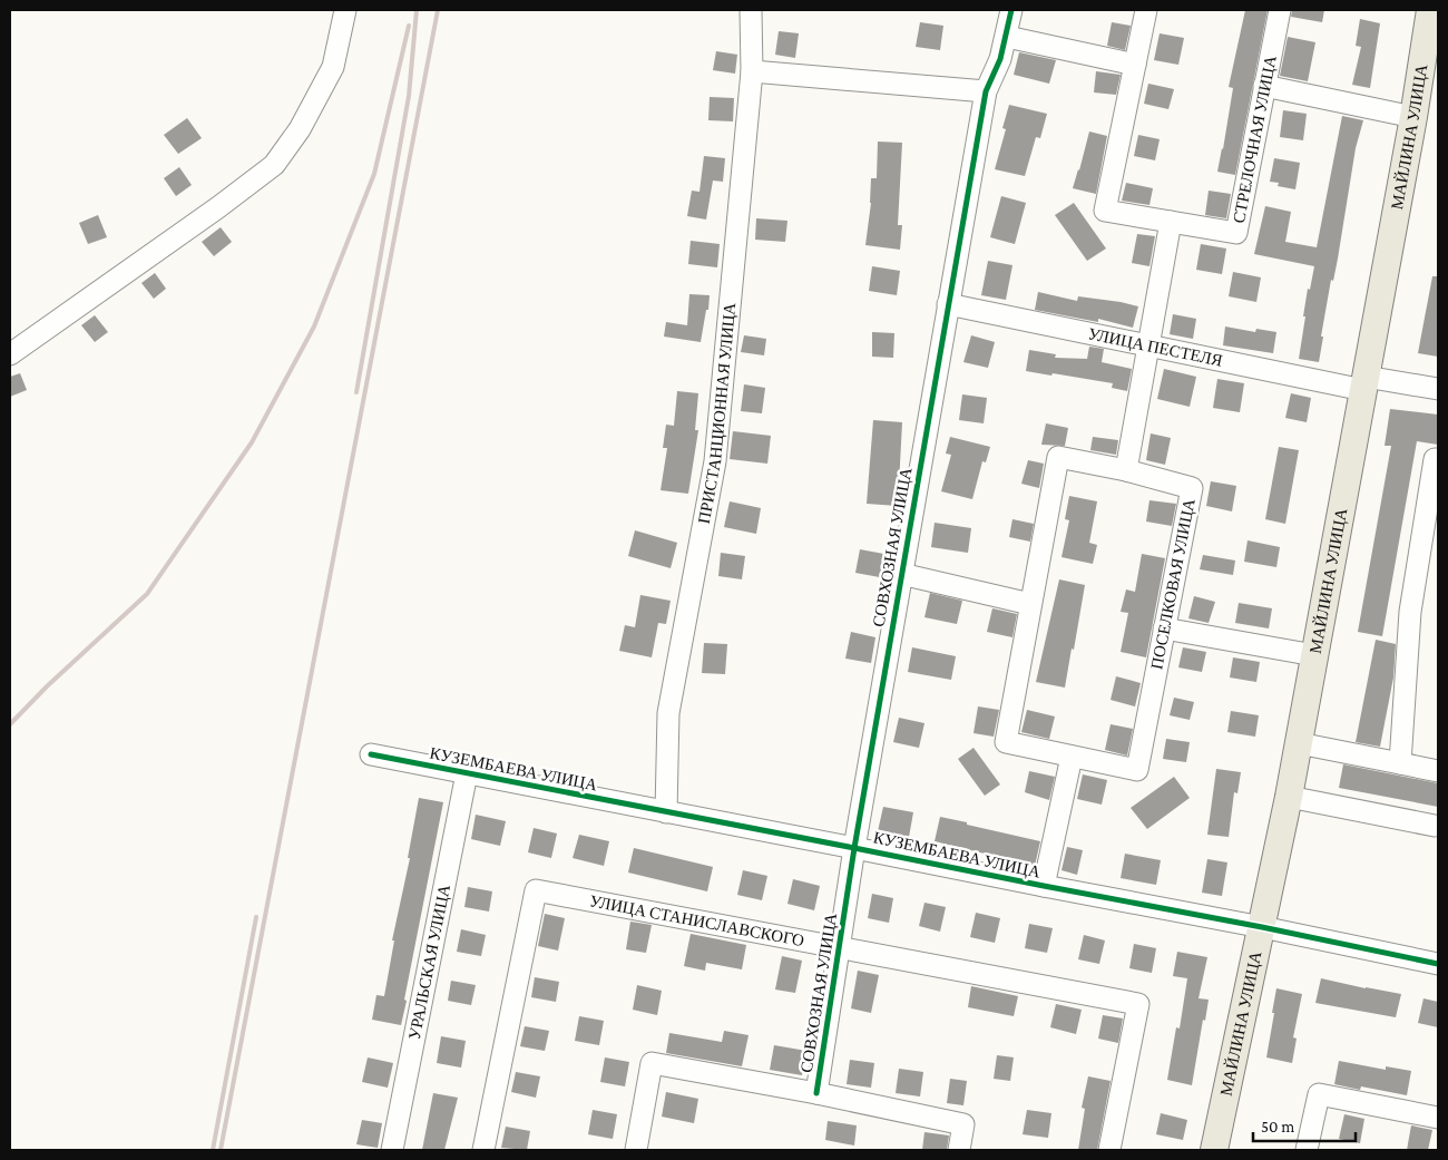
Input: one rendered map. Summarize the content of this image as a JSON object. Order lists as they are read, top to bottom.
{
  "streets": {
    "main road": ["МАЙЛИНА УЛИЦА"],
    "street": [
      "СТРЕЛОЧНАЯ УЛИЦА",
      "УЛИЦА ПЕСТЕЛЯ",
      "ПРИСТАНЦИОННАЯ УЛИЦА",
      "СОВХОЗНАЯ УЛИЦА",
      "ПОСЕЛКОВАЯ УЛИЦА",
      "КУЗЕМБАЕВА УЛИЦА",
      "УЛИЦА СТАНИСЛАВСКОГО",
      "УРАЛЬСКАЯ УЛИЦА"
    ]
  },
  "crossings": [
    ["МАЙЛИНА УЛИЦА", "УЛИЦА ПЕСТЕЛЯ"],
    ["МАЙЛИНА УЛИЦА", "КУЗЕМБАЕВА УЛИЦА"],
    ["УЛИЦА ПЕСТЕЛЯ", "СОВХОЗНАЯ УЛИЦА"],
    ["ПРИСТАНЦИОННАЯ УЛИЦА", "КУЗЕМБАЕВА УЛИЦА"],
    ["СОВХОЗНАЯ УЛИЦА", "КУЗЕМБАЕВА УЛИЦА"],
    ["СОВХОЗНАЯ УЛИЦА", "УЛИЦА СТАНИСЛАВСКОГО"],
    ["КУЗЕМБАЕВА УЛИЦА", "УРАЛЬСКАЯ УЛИЦА"]
  ],
  "scale_bar": "50 m"
}
